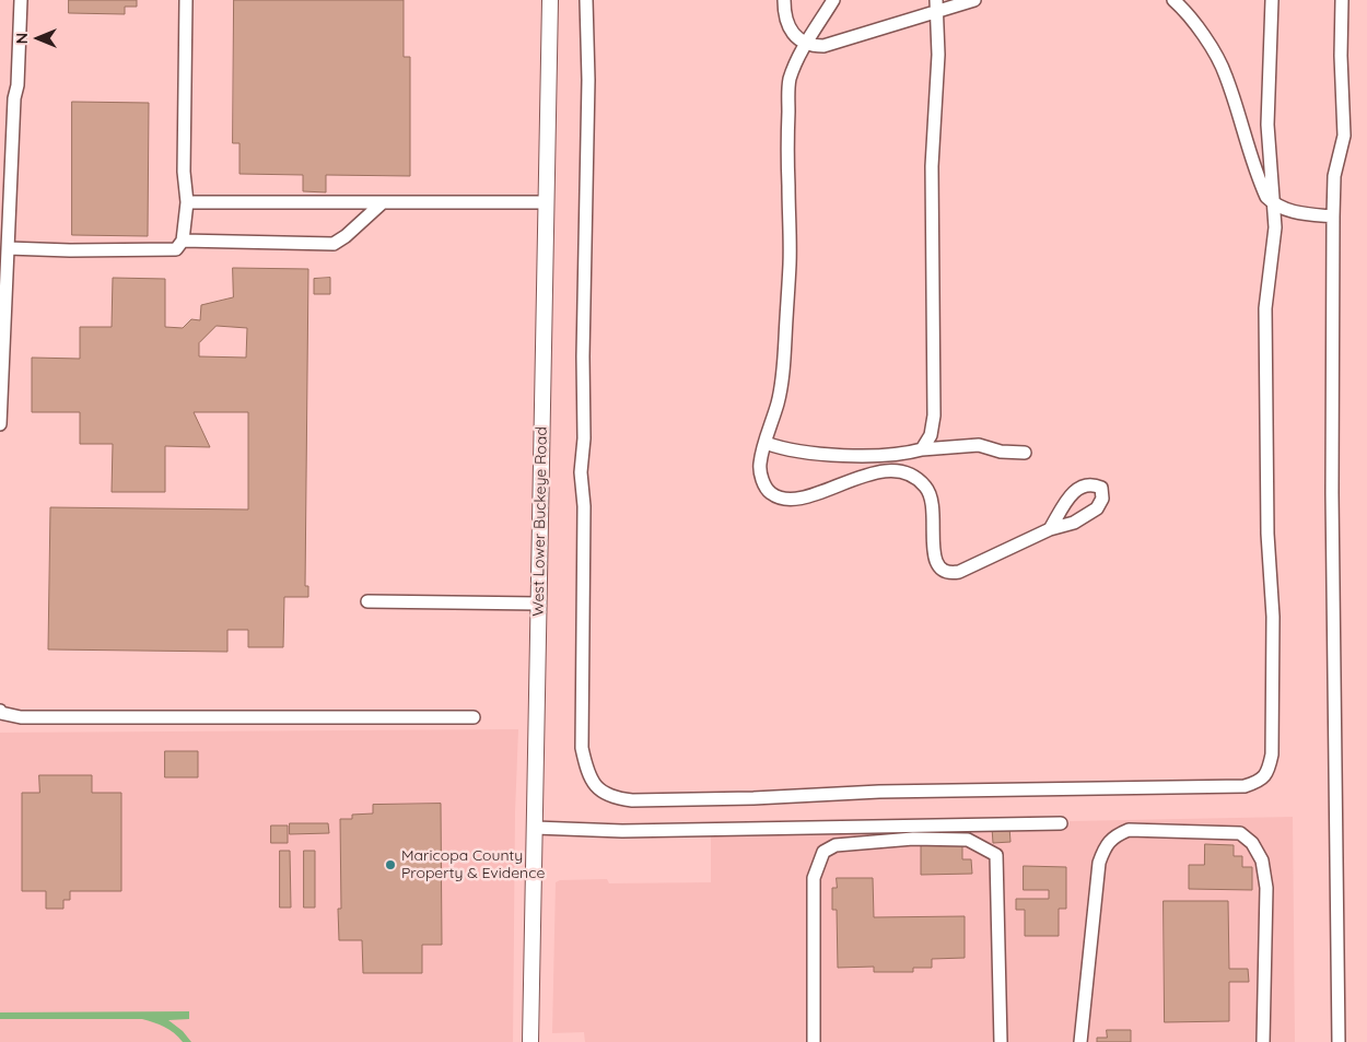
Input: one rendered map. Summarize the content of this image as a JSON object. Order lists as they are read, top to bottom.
{
  "streets": {
    "main road": ["West Lower Buckeye Road"]
  },
  "places": ["Maricopa County Property & Evidence"],
  "north": "left"
}
